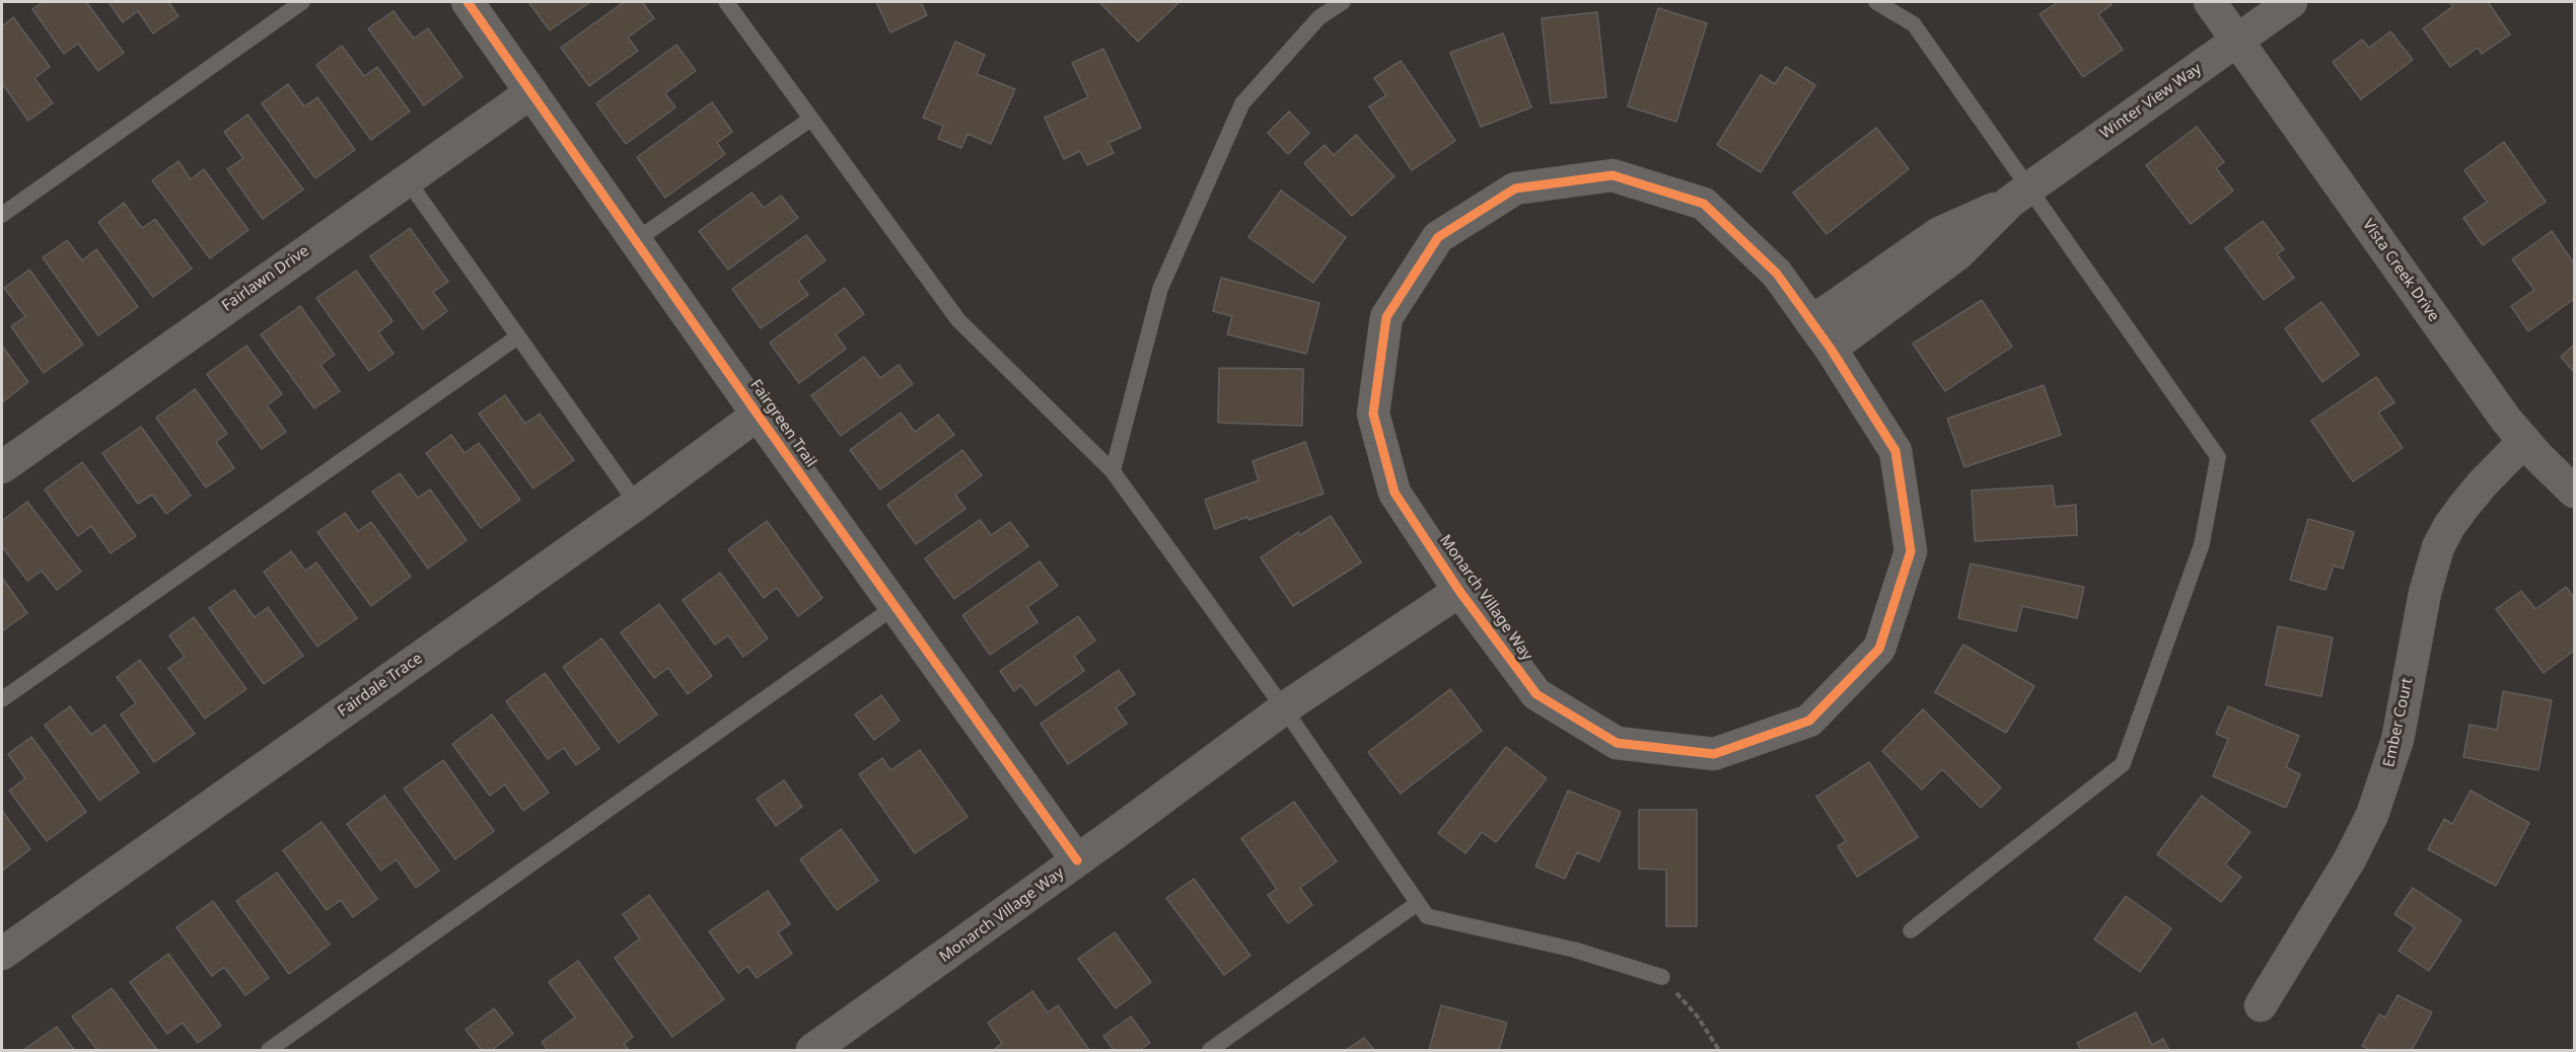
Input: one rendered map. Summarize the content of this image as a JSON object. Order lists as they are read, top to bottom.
{
  "streets": {
    "street": [
      "Winter View Way",
      "Vista Creek Drive",
      "Fairlawn Drive",
      "Fairgreen Trail",
      "Monarch Village Way",
      "Fairdale Trace",
      "Ember Court"
    ]
  },
  "crossings": [
    ["Winter View Way", "Vista Creek Drive"],
    ["Winter View Way", "Monarch Village Way"],
    ["Vista Creek Drive", "Ember Court"],
    ["Fairlawn Drive", "Fairgreen Trail"],
    ["Fairgreen Trail", "Monarch Village Way"],
    ["Fairgreen Trail", "Fairdale Trace"]
  ]
}
